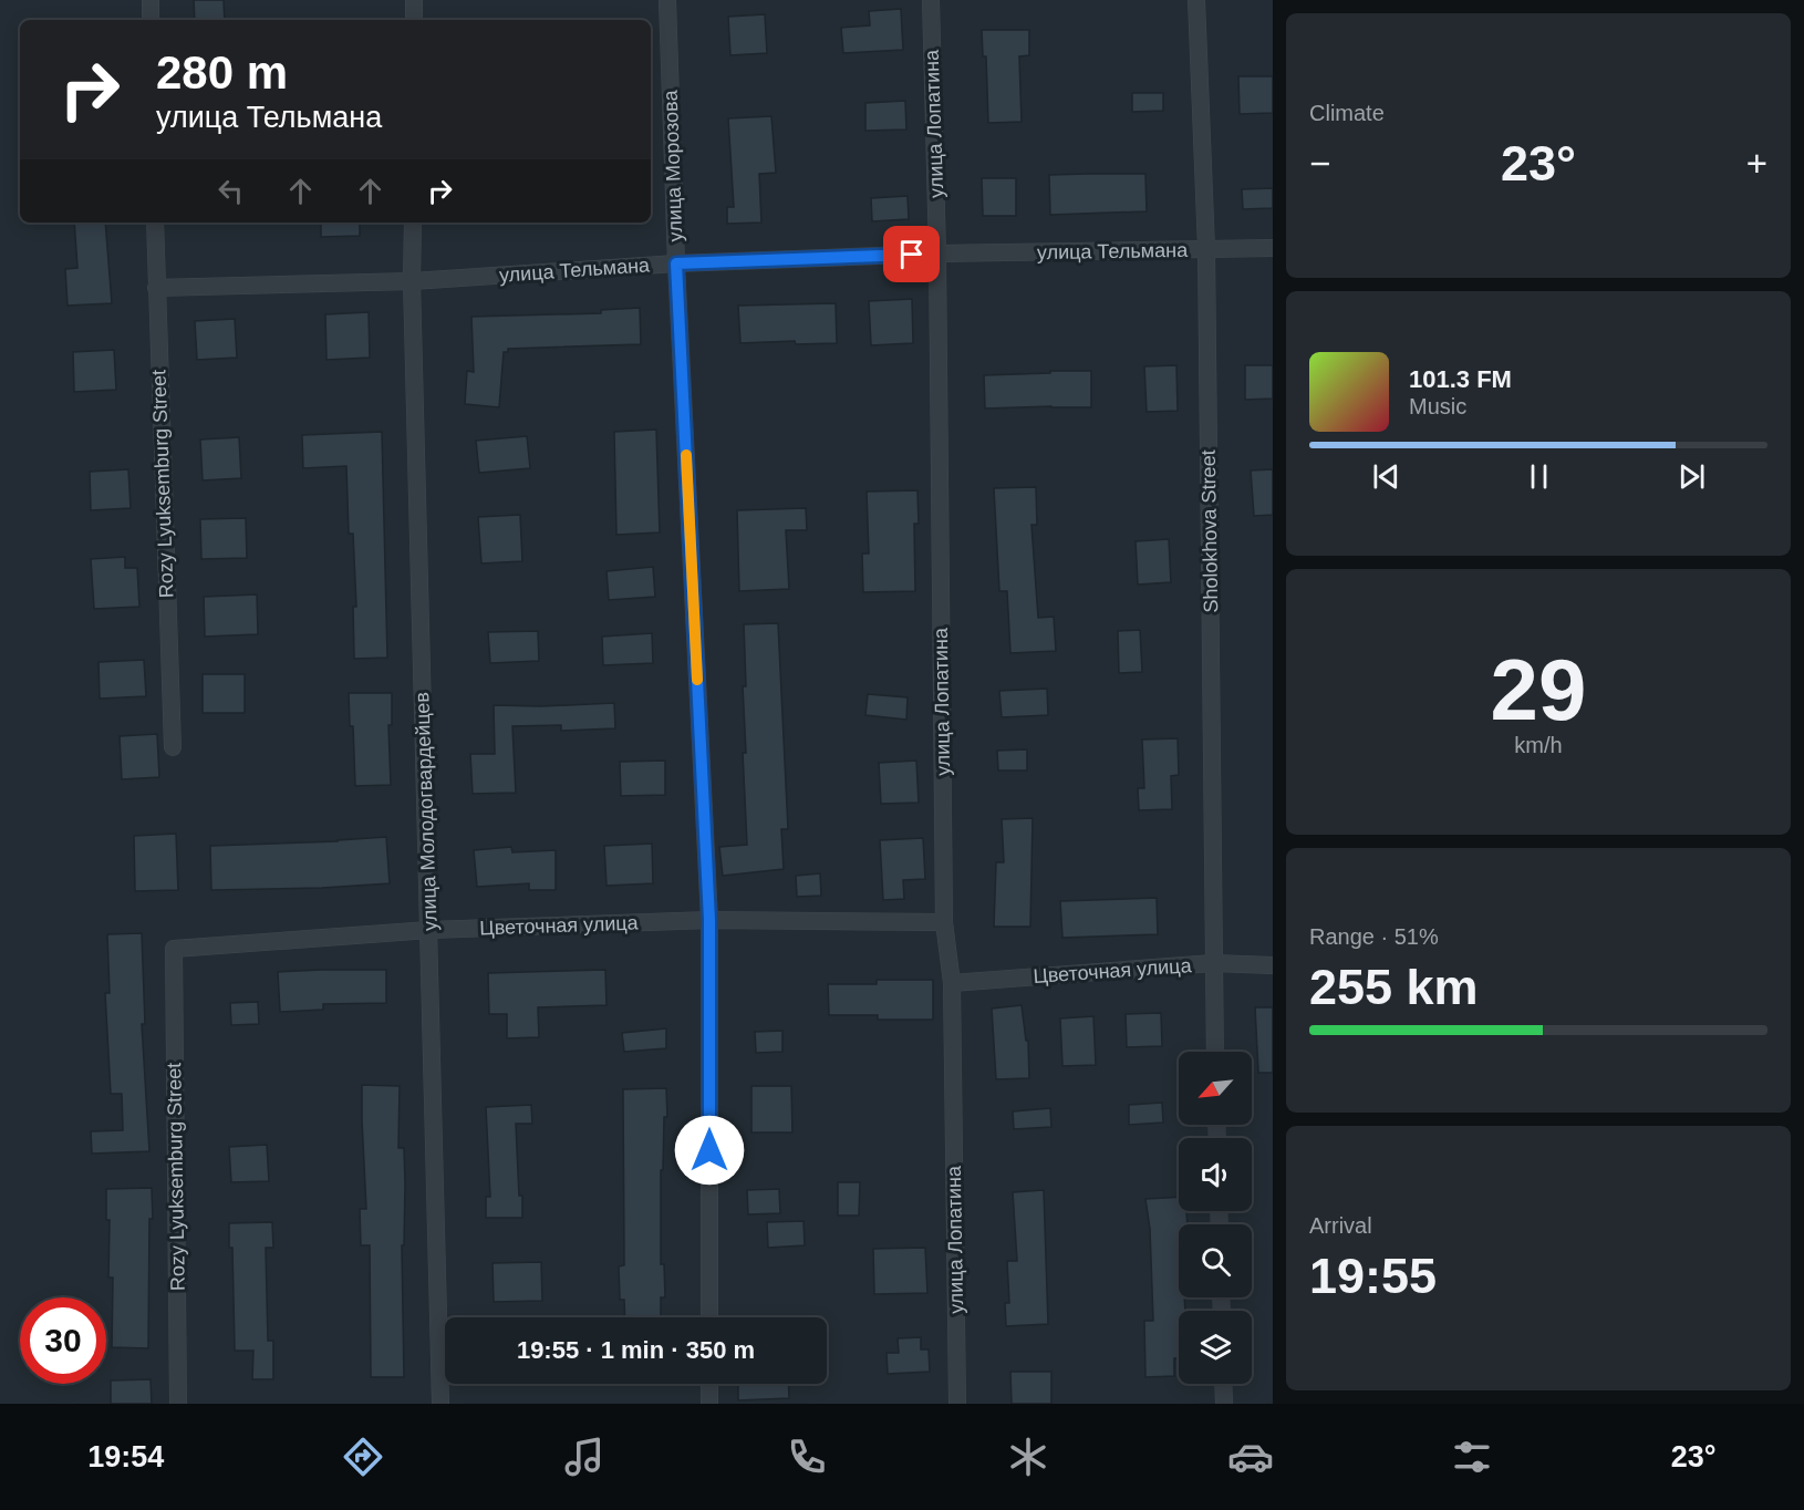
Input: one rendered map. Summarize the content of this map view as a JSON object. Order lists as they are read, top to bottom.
{
  "streets": {
    "street": [
      "улица Лопатина",
      "улица Морозова",
      "улица Тельмана",
      "Rozy Lyuksemburg Street",
      "Sholokhova Street",
      "улица Молодогвардейцев",
      "Цветочная улица"
    ]
  },
  "crossings": [
    ["улица Лопатина", "улица Тельмана"],
    ["улица Лопатина", "Цветочная улица"],
    ["улица Морозова", "улица Тельмана"],
    ["улица Морозова", "Цветочная улица"],
    ["улица Тельмана", "Rozy Lyuksemburg Street"],
    ["улица Тельмана", "Sholokhova Street"],
    ["улица Тельмана", "улица Молодогвардейцев"],
    ["Rozy Lyuksemburg Street", "Цветочная улица"],
    ["Sholokhova Street", "Цветочная улица"],
    ["улица Молодогвардейцев", "Цветочная улица"]
  ],
  "north": "bottom left",
  "page": {
    "tile": [
      "Climate",
      ["29", "km/h"],
      ["Range · 51%", "255 km"],
      ["Arrival", "19:55"]
    ],
    "turn": ["280 m", "улица Тельмана"],
    "heat": ["−", "23°", "+"],
    "song": ["101.3 FM", "Music"],
    "limit": "30",
    "trip": "19:55 · 1 min · 350 m",
    "tabs": ["19:54", "23°"]
  }
}
